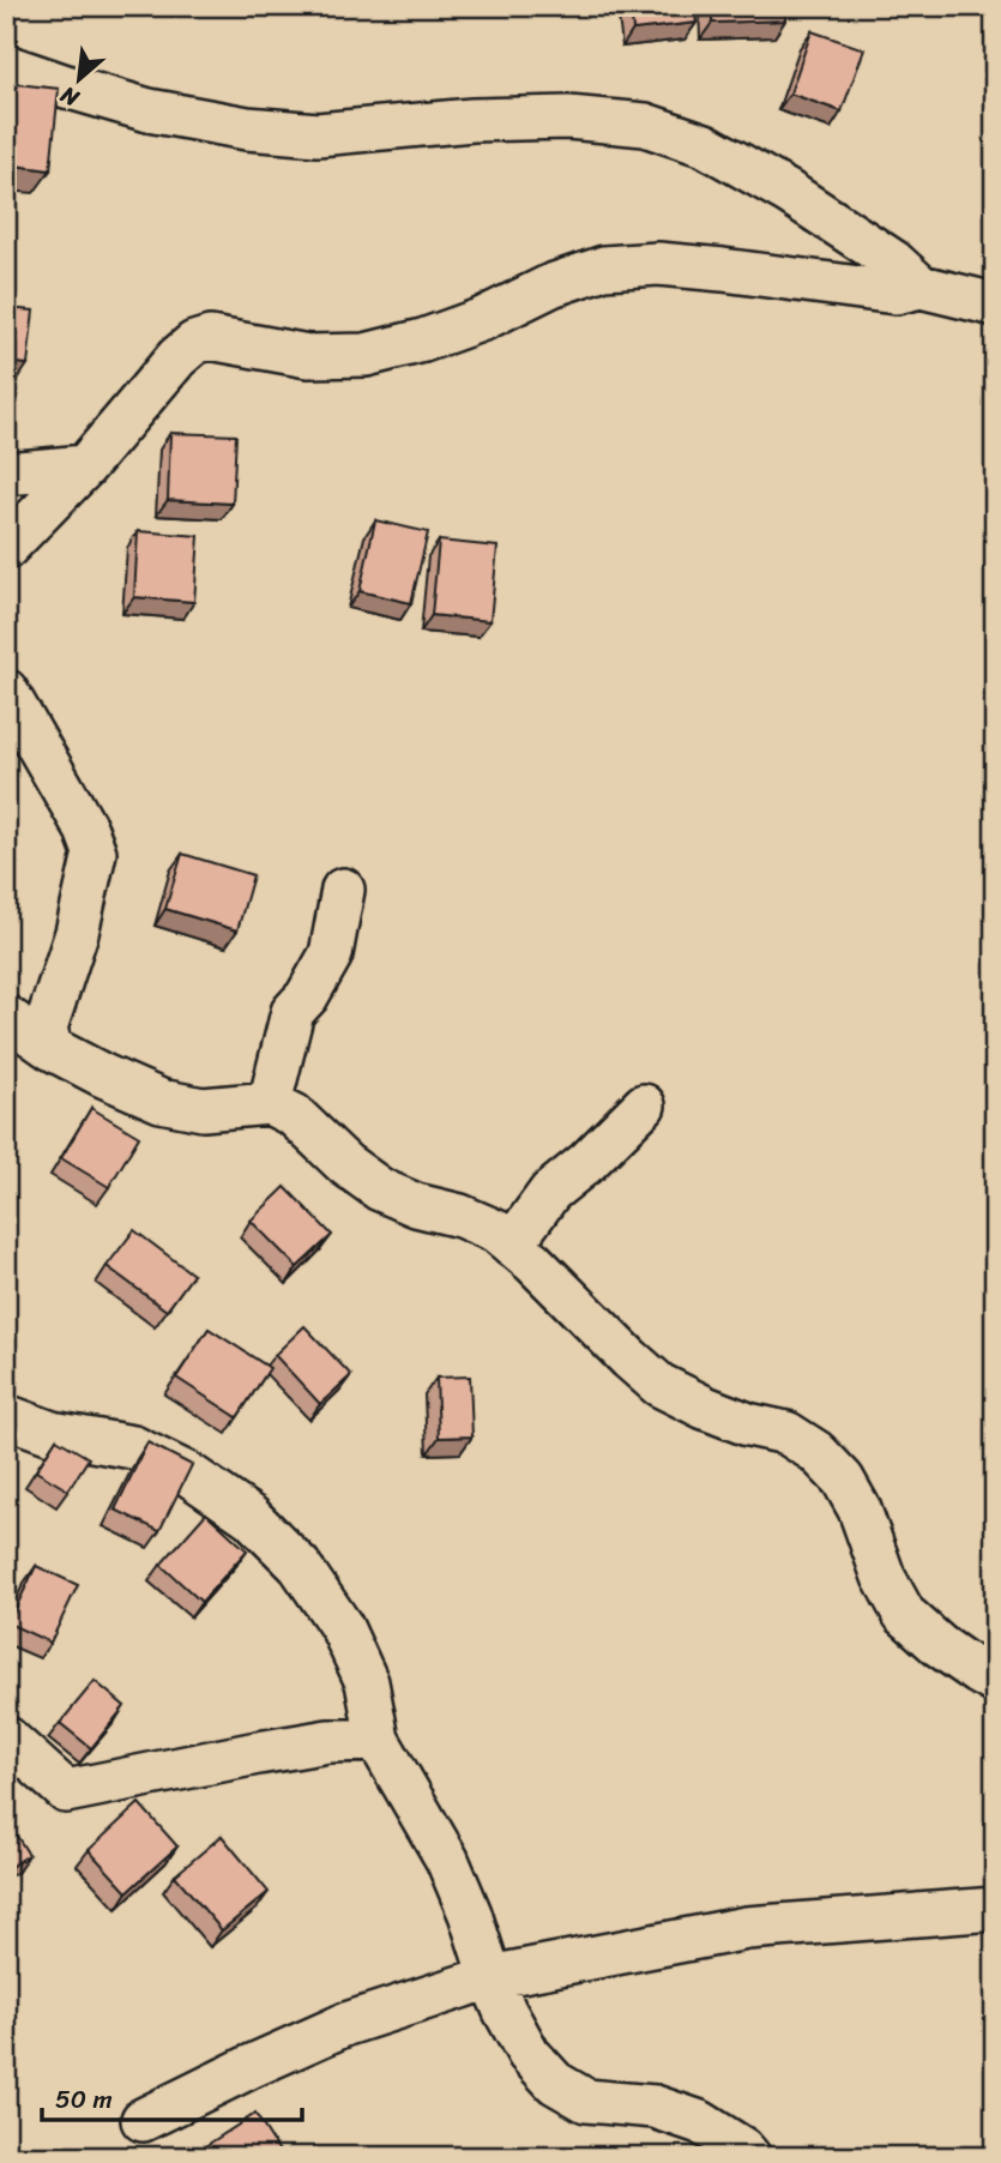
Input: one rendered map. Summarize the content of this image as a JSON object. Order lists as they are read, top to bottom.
{
  "scale_bar": "50 m",
  "north": "bottom left"
}
